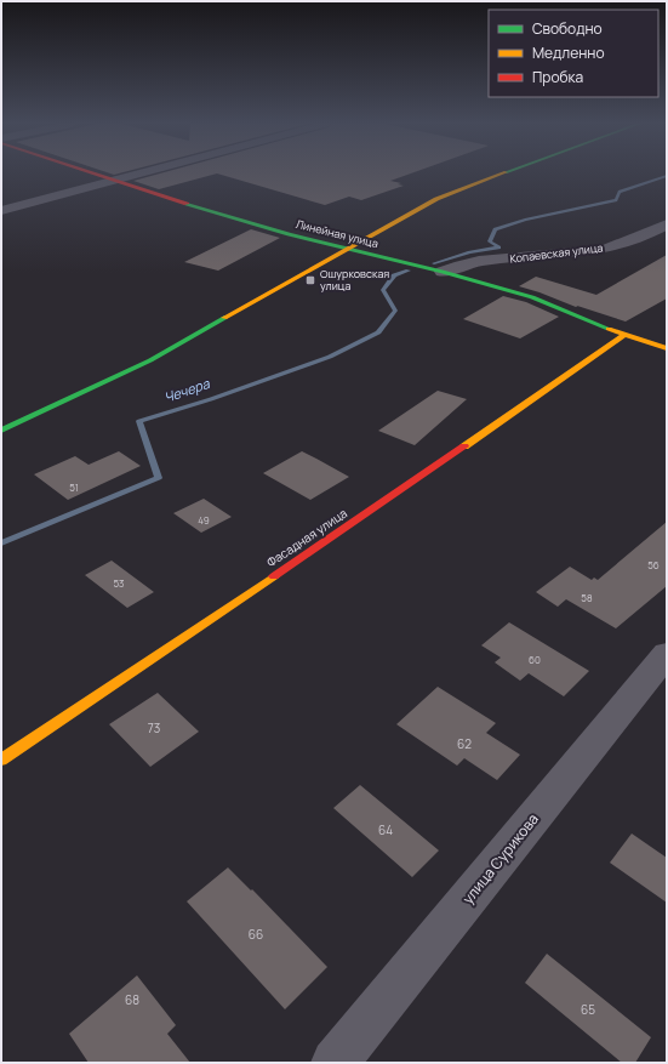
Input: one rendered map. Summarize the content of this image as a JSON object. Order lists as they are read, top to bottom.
{
  "streets": {
    "street": [
      "Линейная улица",
      "Копаевская улица",
      "Фасадная улица",
      "улица Сурикова"
    ]
  },
  "crossings": [
    ["Линейная улица", "Копаевская улица"],
    ["Линейная улица", "Фасадная улица"]
  ],
  "water": ["Чечера"],
  "places": {
    "transit": ["Ошурковская улица"]
  },
  "house_numbers": [
    "51",
    "49",
    "56",
    "53",
    "58",
    "60",
    "73",
    "62",
    "64",
    "66",
    "68",
    "65"
  ],
  "legend": ["Свободно", "Медленно", "Пробка"]
}
